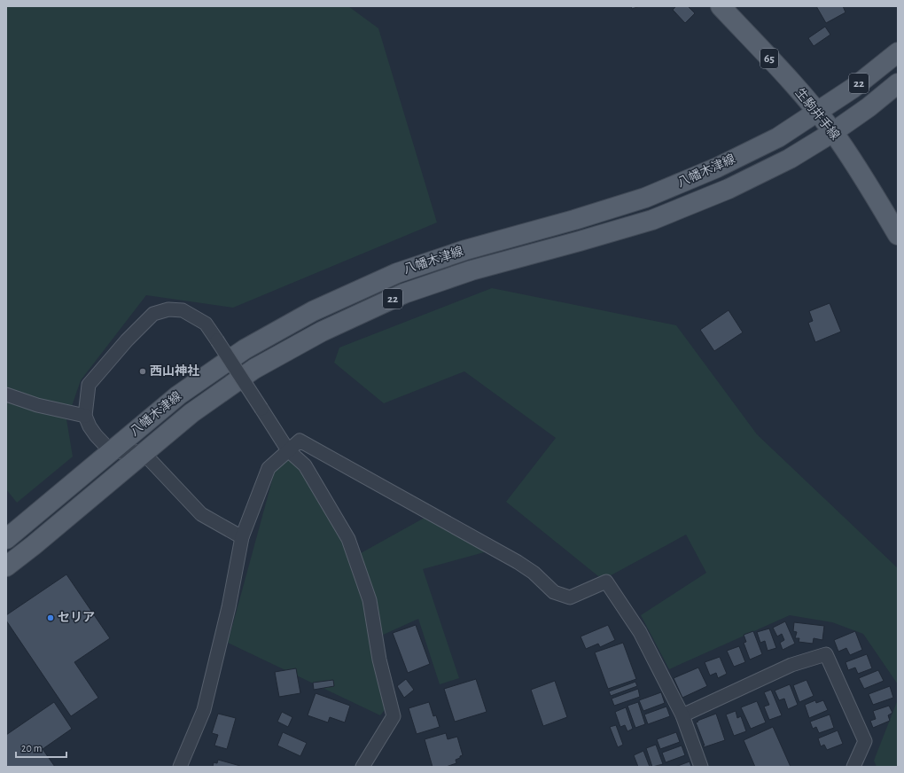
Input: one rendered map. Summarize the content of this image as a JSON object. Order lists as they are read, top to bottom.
{
  "streets": {
    "main road": [
      "65",
      "22",
      "生駒井手線",
      "八幡木津線"
    ]
  },
  "crossings": [
    ["生駒井手線", "八幡木津線"]
  ],
  "places": ["西山神社", "セリア"],
  "scale_bar": "20 m"
}
